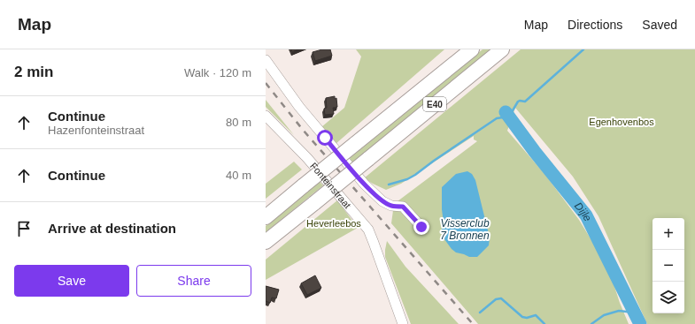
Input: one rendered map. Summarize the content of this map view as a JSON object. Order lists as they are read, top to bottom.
{
  "streets": {
    "highway": ["E40"],
    "street": ["Fonteinstraat"]
  },
  "water": ["Dijle", "Visserclub 7 Bronnen"],
  "parks": ["Egenhovenbos", "Heverleebos"],
  "page": {
    "header": "Map",
    "nav": ["Map", "Directions", "Saved"],
    "heading": ["2 min", "Walk · 120 m"],
    "list": [
      ["Continue", "Hazenfonteinstraat", "80 m"],
      ["Continue", "40 m"],
      "Arrive at destination"
    ],
    "map_buttons": ["+", "−"],
    "buttons": ["Save", "Share"]
  }
}
